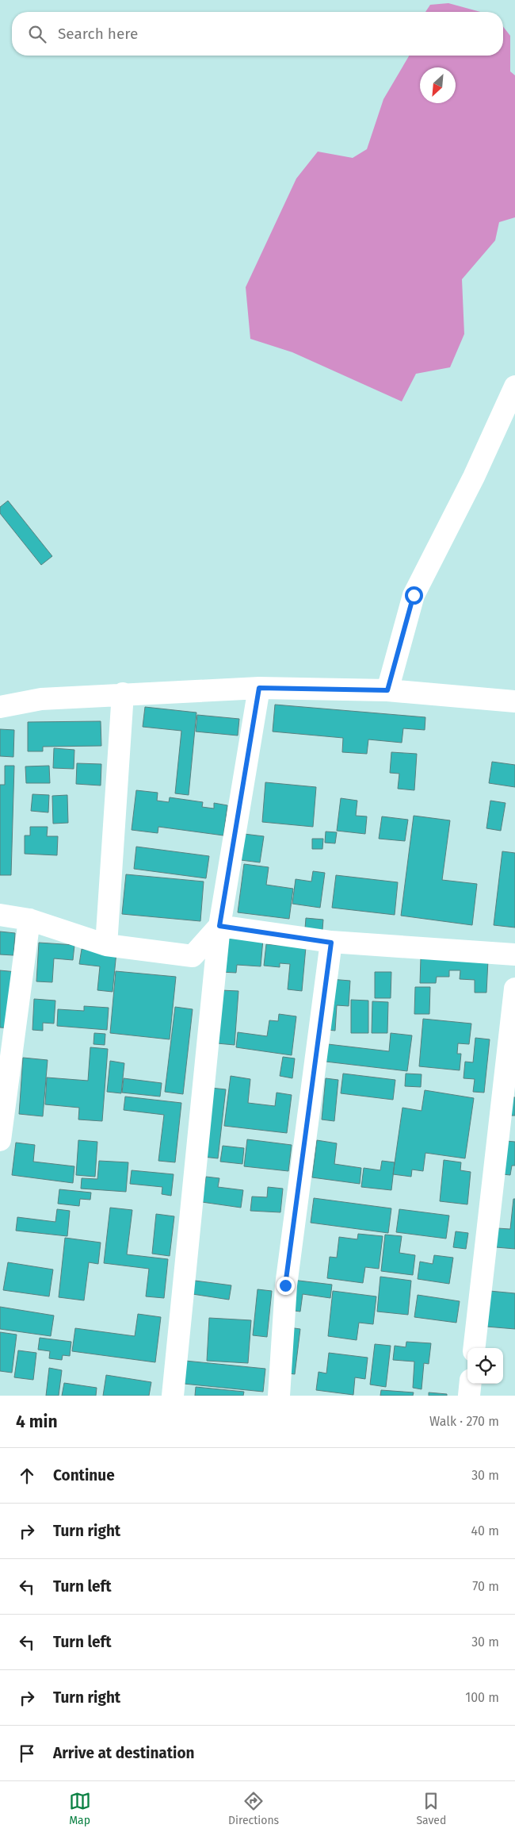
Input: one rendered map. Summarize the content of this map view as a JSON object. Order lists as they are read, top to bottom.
{
  "north": "bottom left",
  "page": {
    "search": "Search here",
    "heading": ["4 min", "Walk · 270 m"],
    "list": [
      ["Continue", "30 m"],
      ["Turn right", "40 m"],
      ["Turn left", "70 m"],
      ["Turn left", "30 m"],
      ["Turn right", "100 m"],
      "Arrive at destination"
    ],
    "nav": ["Map", "Directions", "Saved"]
  }
}
